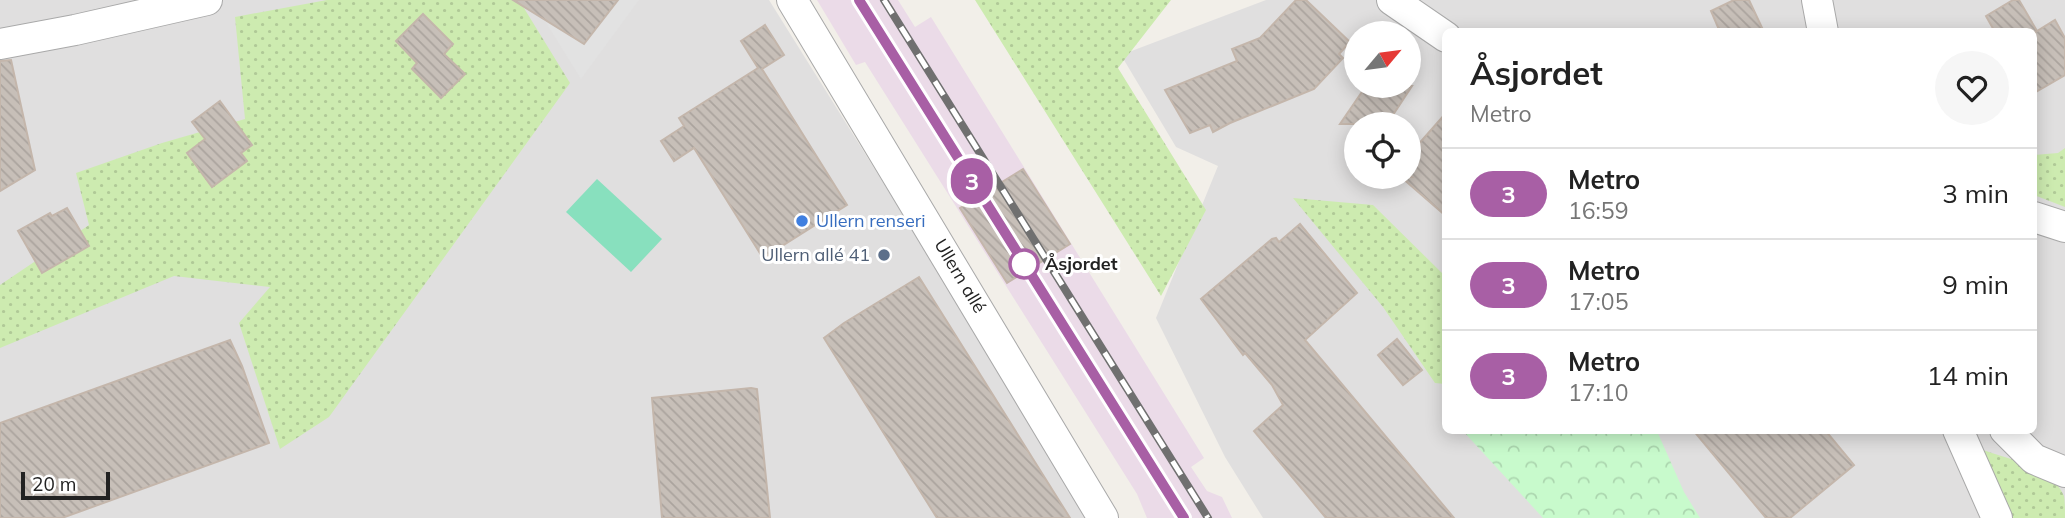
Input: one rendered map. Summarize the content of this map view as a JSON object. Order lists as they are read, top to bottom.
{
  "streets": {
    "street": ["Ullern allé"]
  },
  "places": ["Ullern renseri", "Ullern allé 41", "Åsjordet"],
  "lines": ["metro line 3"],
  "scale_bar": "20 m",
  "north": "top right",
  "page": {
    "on_map": "3",
    "heading": ["Åsjordet", "Metro"],
    "list": [
      {
        "mark": "3",
        "name": "Metro",
        "note": "16:59",
        "value": "3 min"
      },
      {
        "mark": "3",
        "name": "Metro",
        "note": "17:05",
        "value": "9 min"
      },
      {
        "mark": "3",
        "name": "Metro",
        "note": "17:10",
        "value": "14 min"
      }
    ],
    "scale": "20 m"
  }
}
